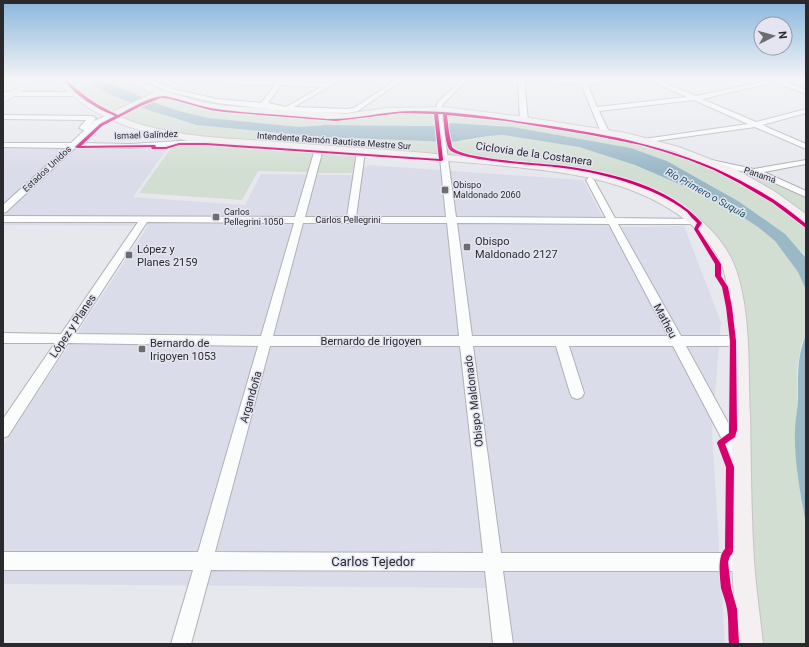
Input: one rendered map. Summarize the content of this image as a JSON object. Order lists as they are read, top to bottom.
{
  "streets": {
    "main road": ["Intendente Ramón Bautista Mestre Sur"],
    "street": [
      "Ismael Galíndez",
      "Estados Unidos",
      "Panamá",
      "Carlos Pellegrini",
      "Matheu",
      "López y Planes",
      "Bernardo de Irigoyen",
      "Argandoña",
      "Obispo Maldonado",
      "Carlos Tejedor"
    ],
    "cycle path": ["Ciclovia de la Costanera"]
  },
  "crossings": [
    ["Ismael Galíndez", "Intendente Ramón Bautista Mestre Sur"],
    ["Ismael Galíndez", "Estados Unidos"],
    ["Intendente Ramón Bautista Mestre Sur", "Estados Unidos"],
    ["Intendente Ramón Bautista Mestre Sur", "Carlos Pellegrini"],
    ["Intendente Ramón Bautista Mestre Sur", "Matheu"],
    ["Intendente Ramón Bautista Mestre Sur", "Bernardo de Irigoyen"],
    ["Intendente Ramón Bautista Mestre Sur", "Argandoña"],
    ["Intendente Ramón Bautista Mestre Sur", "Obispo Maldonado"],
    ["Intendente Ramón Bautista Mestre Sur", "Carlos Tejedor"],
    ["Carlos Pellegrini", "Matheu"],
    ["Carlos Pellegrini", "López y Planes"],
    ["Carlos Pellegrini", "Argandoña"],
    ["Carlos Pellegrini", "Obispo Maldonado"],
    ["Matheu", "Bernardo de Irigoyen"],
    ["López y Planes", "Bernardo de Irigoyen"],
    ["Bernardo de Irigoyen", "Argandoña"],
    ["Bernardo de Irigoyen", "Obispo Maldonado"],
    ["Argandoña", "Carlos Tejedor"],
    ["Obispo Maldonado", "Carlos Tejedor"]
  ],
  "water": ["Río Primero o Suquía"],
  "places": {
    "transit": [
      "Obispo Maldonado 2060",
      "Carlos Pellegrini 1050",
      "Obispo Maldonado 2127",
      "López y Planes 2159",
      "Bernardo de Irigoyen 1053"
    ]
  },
  "north": "right"
}
